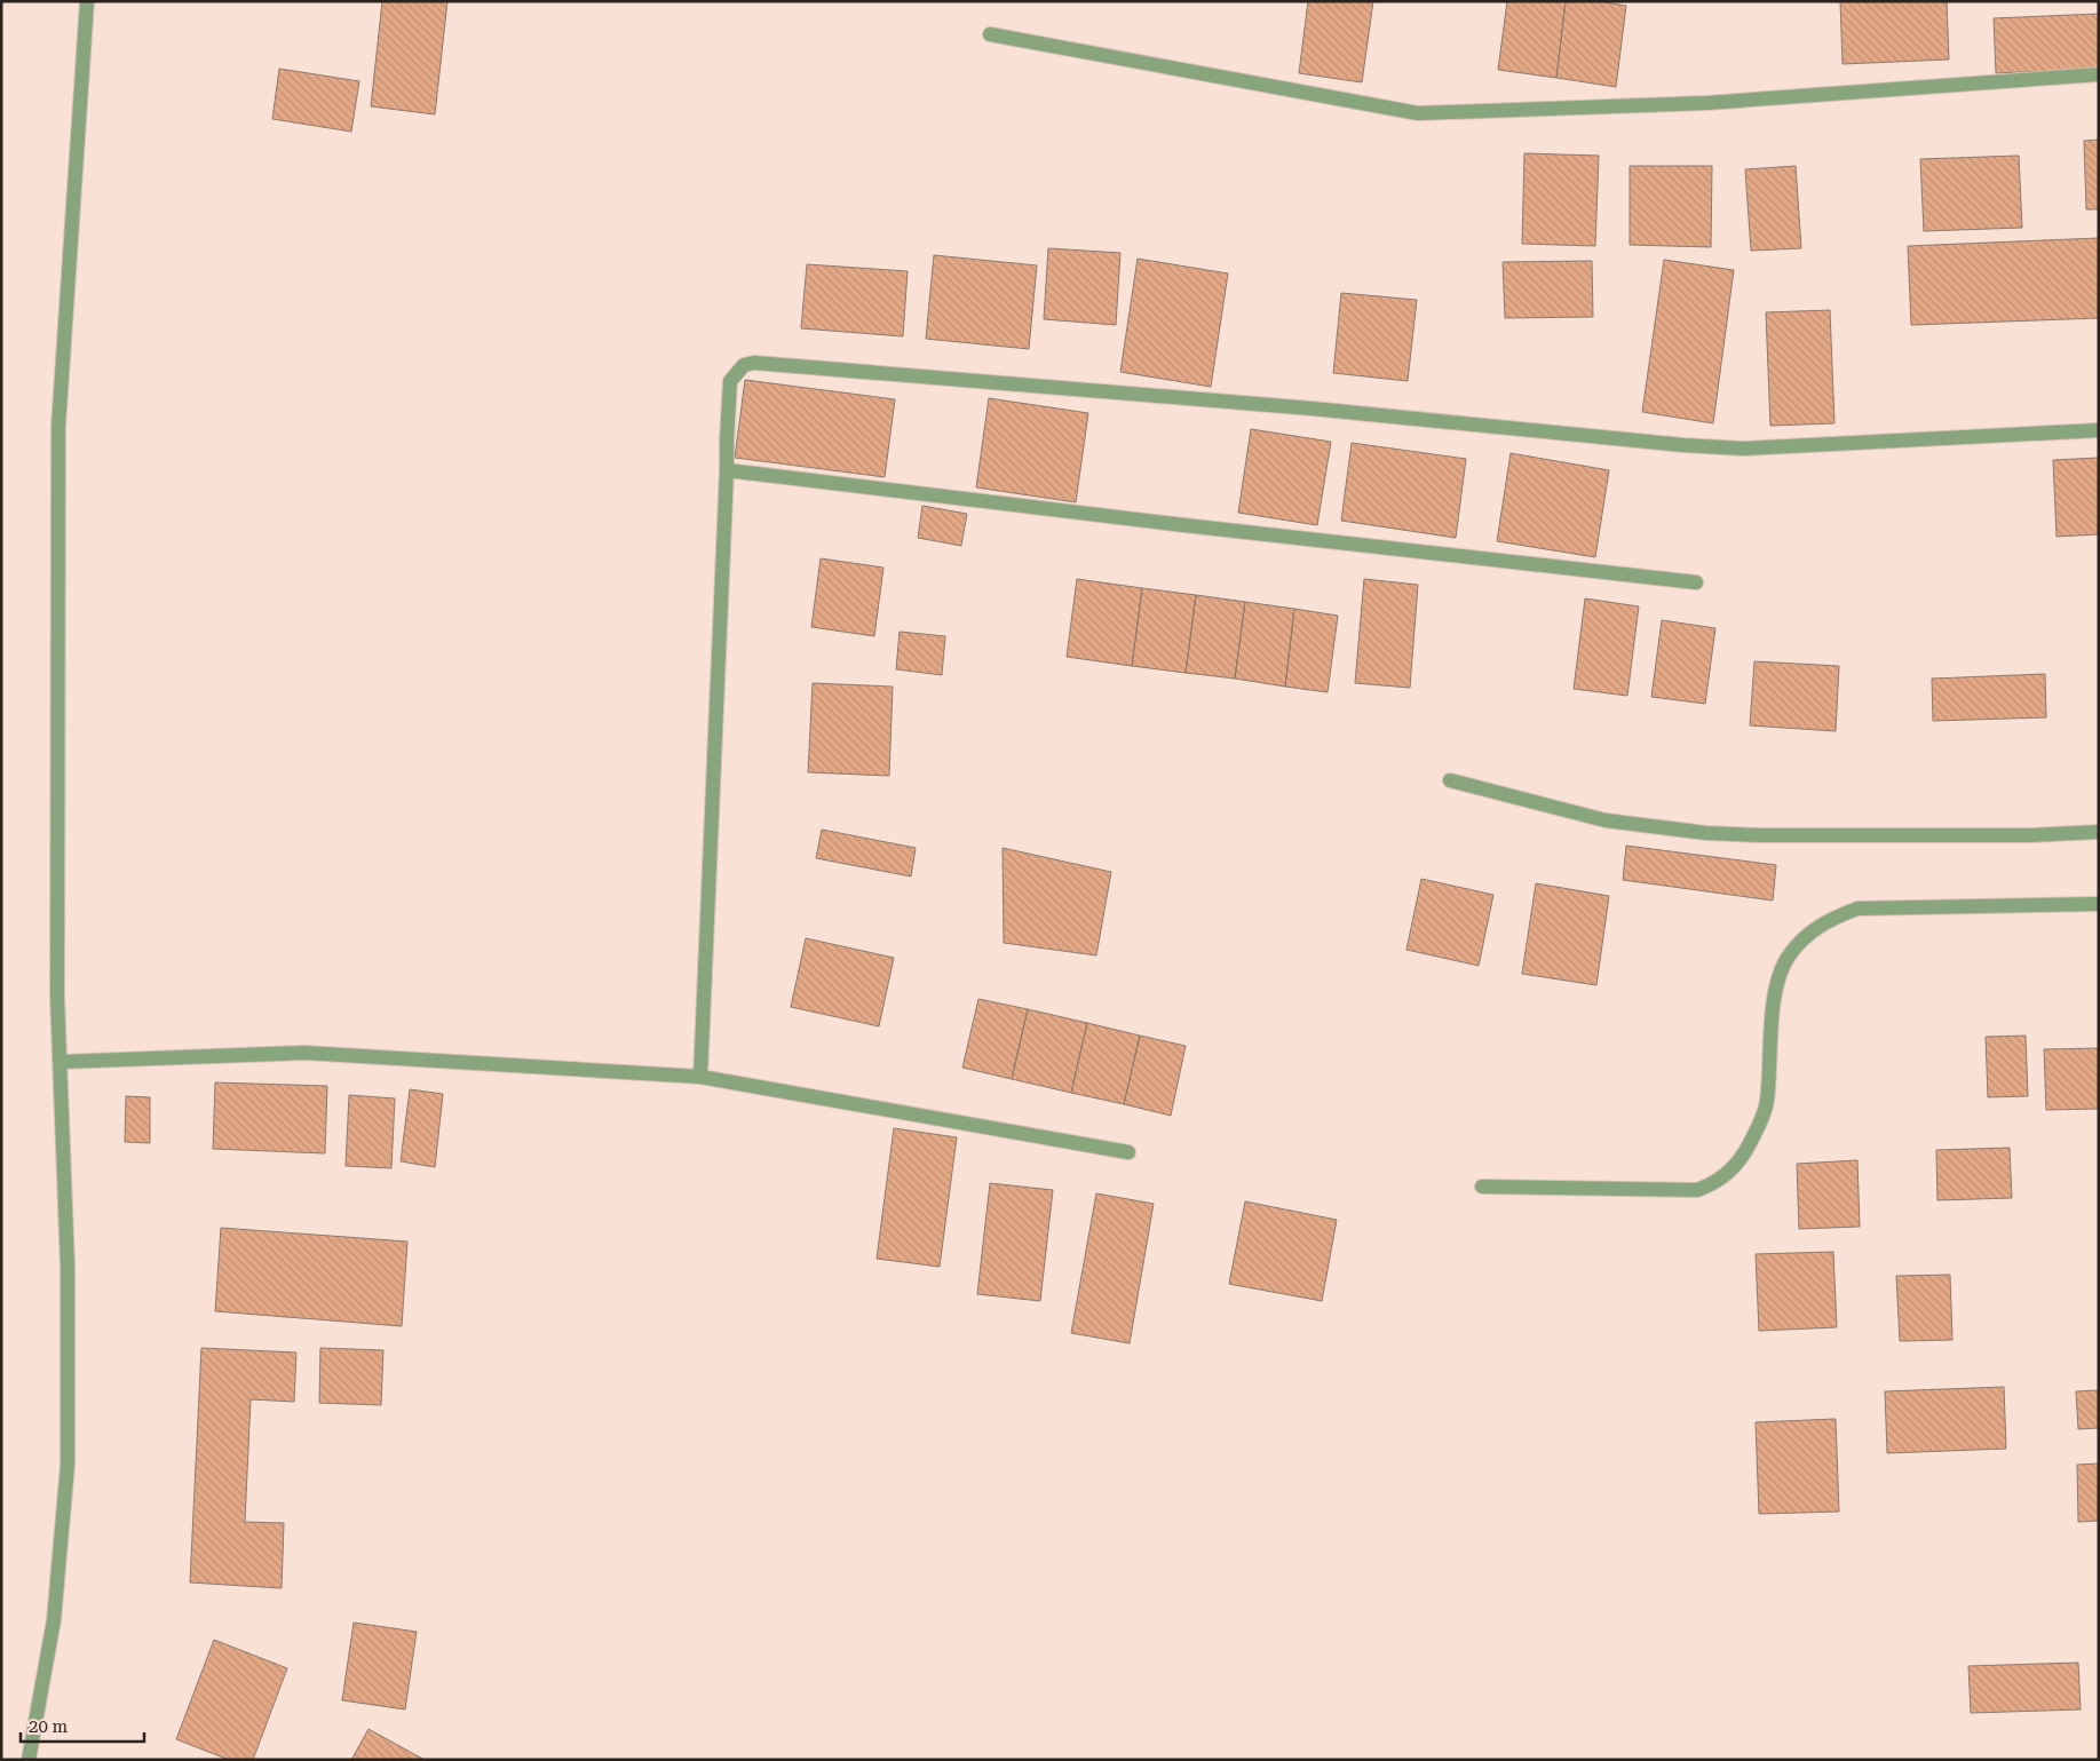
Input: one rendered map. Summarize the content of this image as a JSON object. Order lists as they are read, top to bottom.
{
  "scale_bar": "20 m"
}
